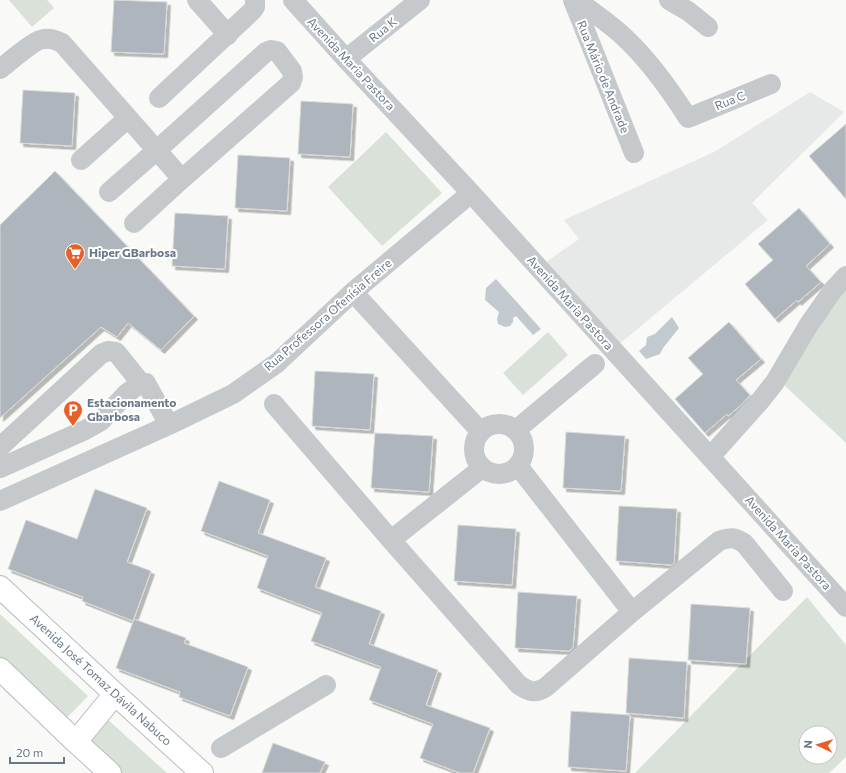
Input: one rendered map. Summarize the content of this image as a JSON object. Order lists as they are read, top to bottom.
{
  "streets": {
    "main road": ["Avenida José Tomaz Dávila Nabuco"],
    "street": [
      "Rua K",
      "Avenida Maria Pastora",
      "Rua Mário de Andrade",
      "Rua C",
      "Rua Professora Ofenísia Freire"
    ]
  },
  "crossings": [
    ["Rua K", "Avenida Maria Pastora"],
    ["Avenida Maria Pastora", "Rua Professora Ofenísia Freire"]
  ],
  "places": {
    "supermarket": ["Hiper GBarbosa"],
    "parking": ["Estacionamento Gbarbosa"]
  },
  "scale_bar": "20 m",
  "north": "left"
}
